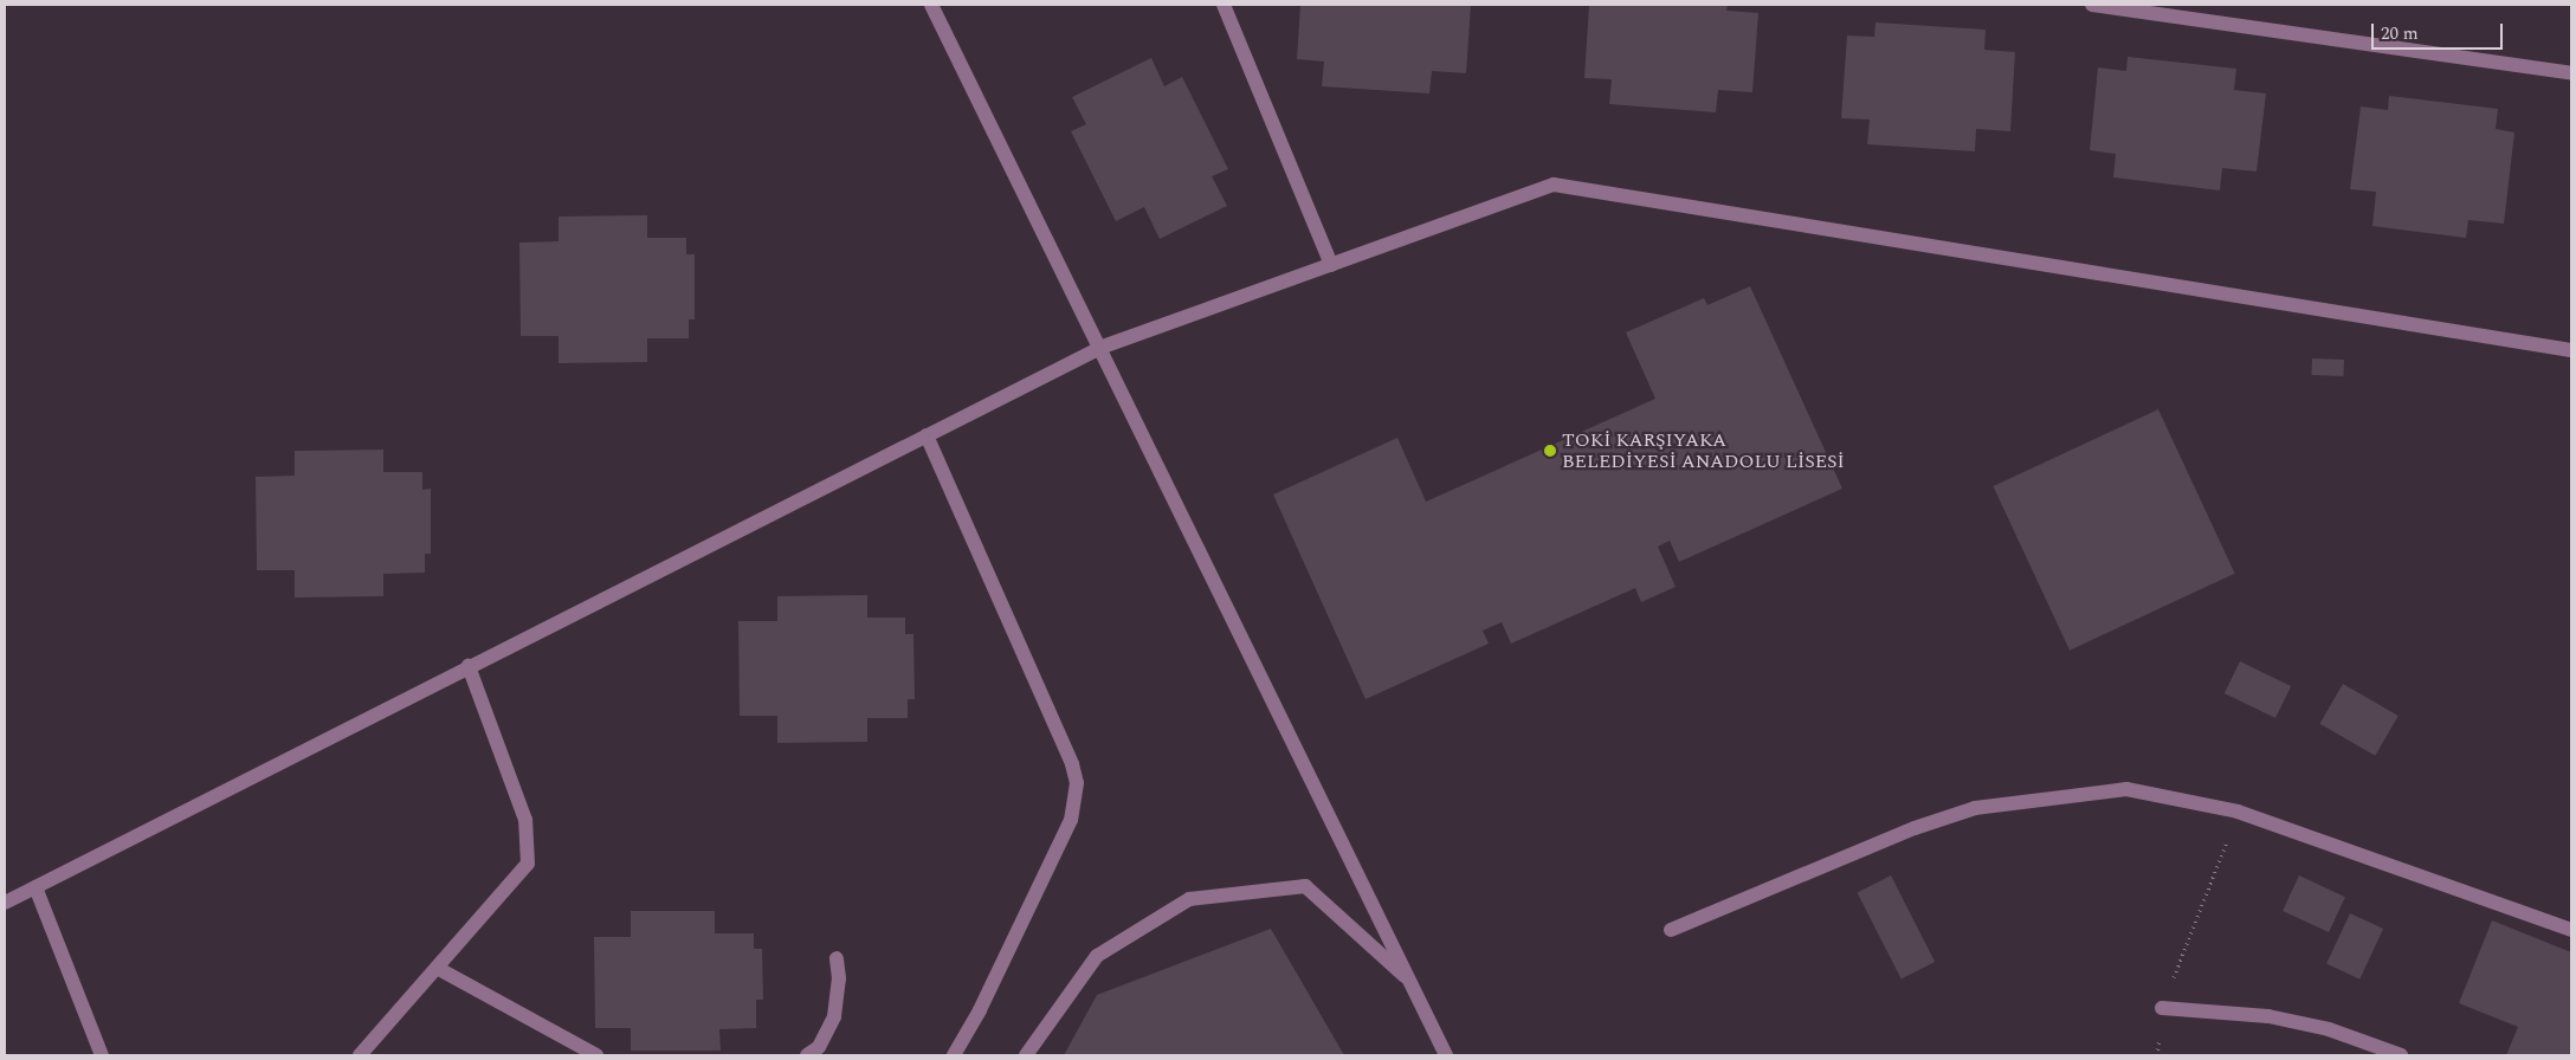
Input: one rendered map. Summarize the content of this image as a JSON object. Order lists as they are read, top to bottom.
{
  "places": ["TOKİ KARŞIYAKA BELEDİYESİ ANADOLU LİSESİ"],
  "scale_bar": "20 m"
}
